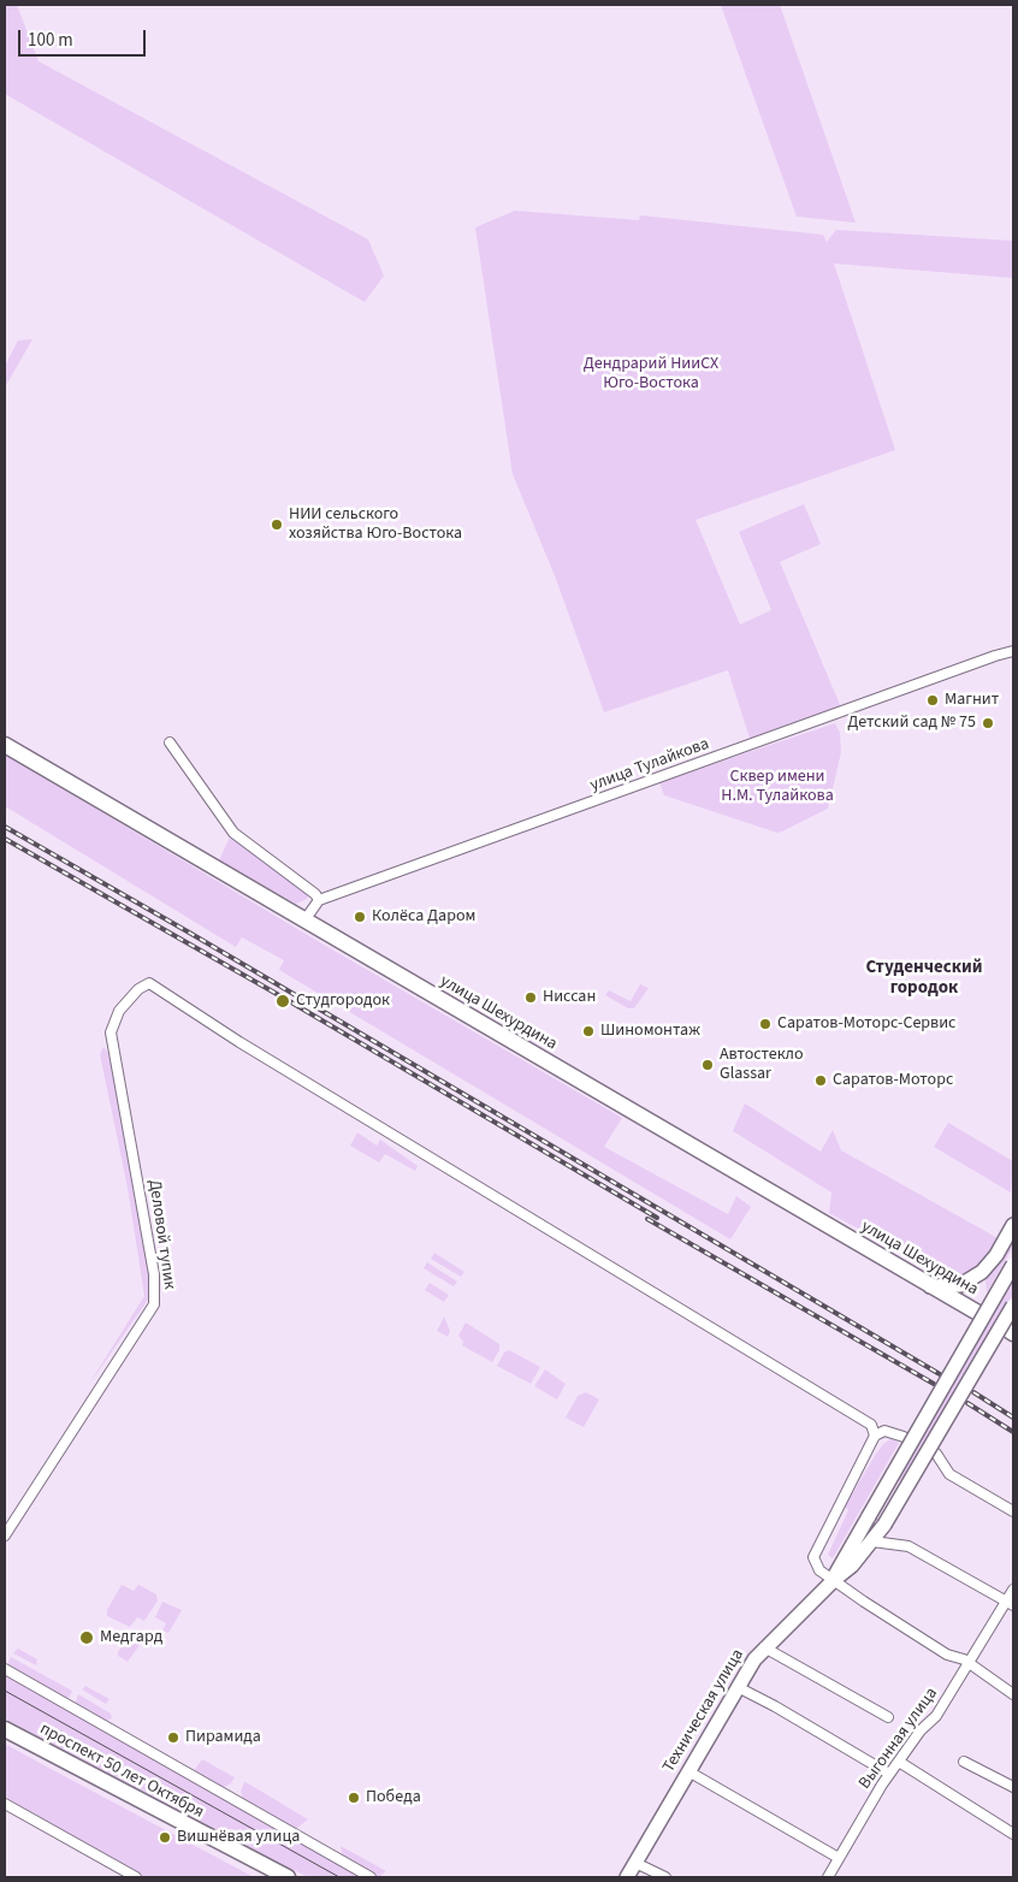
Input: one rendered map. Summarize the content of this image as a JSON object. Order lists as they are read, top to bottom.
{
  "streets": {
    "main road": ["улица Шехурдина", "Техническая улица", "проспект 50 лет Октября"],
    "street": ["улица Тулайкова", "Деловой тупик", "Выгонная улица"]
  },
  "districts": ["Студенческий городок"],
  "parks": ["Дендрарий НииСХ Юго-Востока", "Сквер имени Н.М. Тулайкова"],
  "places": [
    "НИИ сельского хозяйства Юго-Востока",
    "Магнит",
    "Детский сад № 75",
    "Колёса Даром",
    "Ниссан",
    "Студгородок",
    "Саратов-Моторс-Сервис",
    "Шиномонтаж",
    "Автостекло Glassar",
    "Саратов-Моторс",
    "Медгард",
    "Пирамида",
    "Победа",
    "Вишнёвая улица"
  ],
  "scale_bar": "100 m"
}
